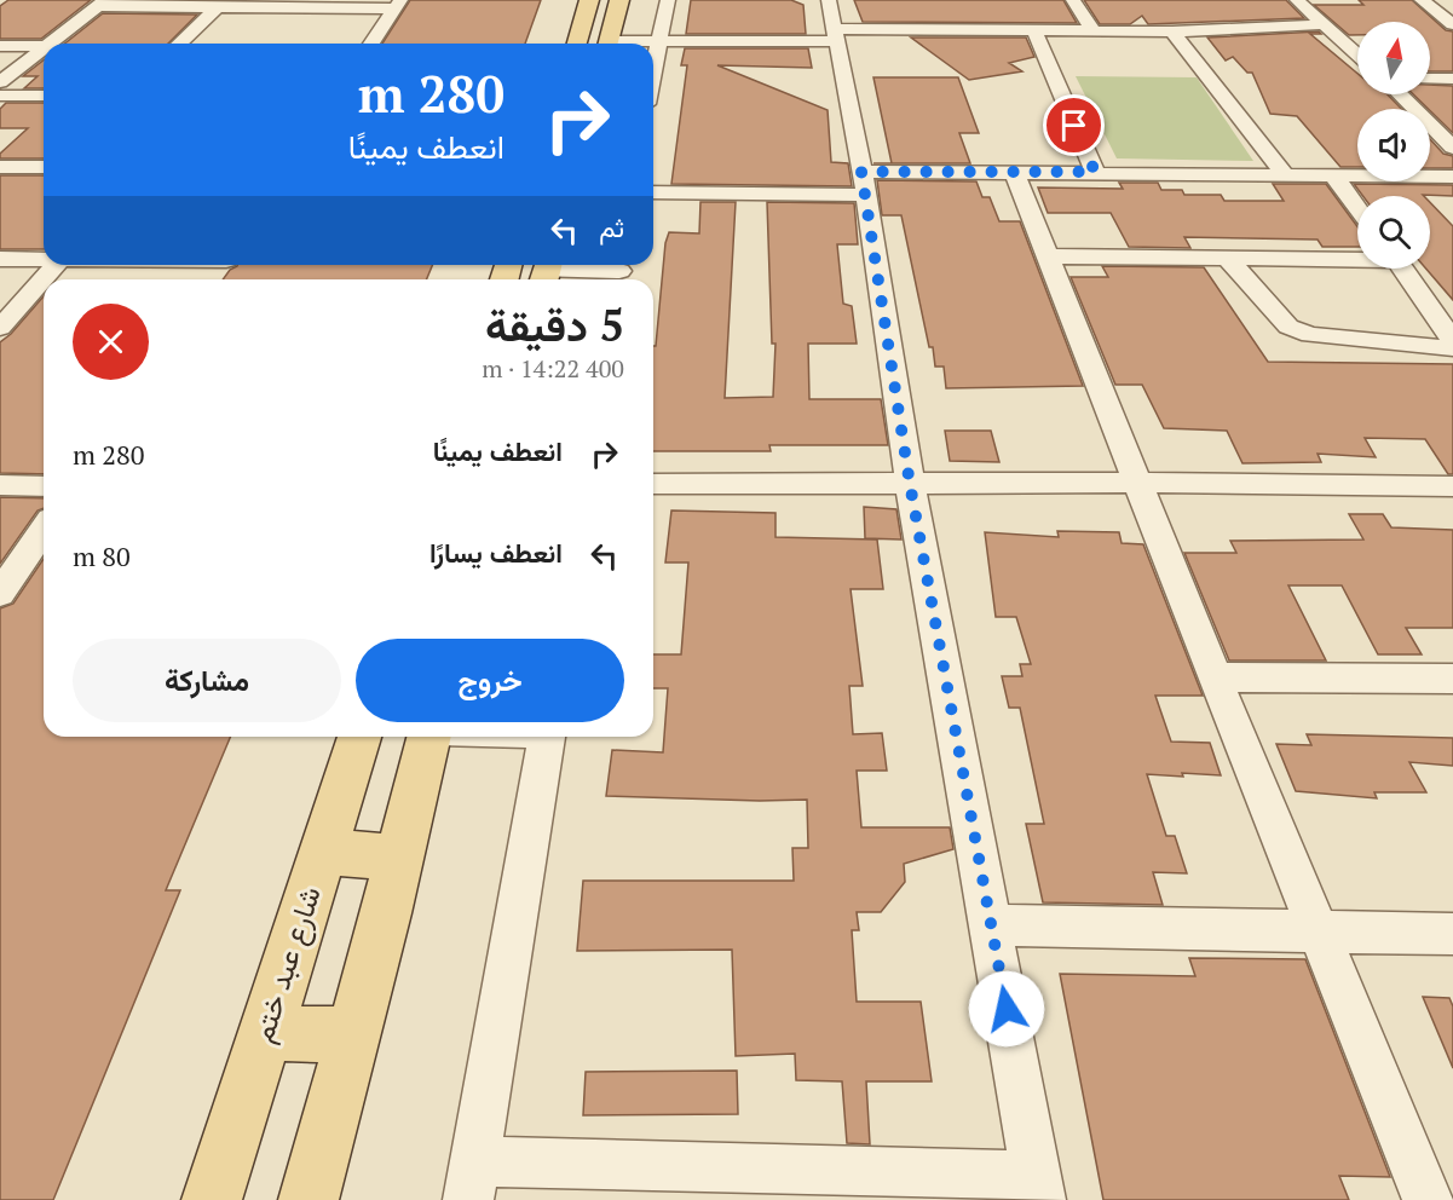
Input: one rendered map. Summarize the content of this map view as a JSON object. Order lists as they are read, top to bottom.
{
  "streets": {
    "main road": ["شارع عبد ختم"]
  },
  "north": "top",
  "page": {
    "turn": ["280 m", "انعطف يمينًا"],
    "then": "ثم",
    "heading": ["5 دقيقة", "400 m · 14:22"],
    "list": [
      {
        "name": "انعطف يمينًا",
        "value": "280 m"
      },
      {
        "name": "انعطف يسارًا",
        "value": "80 m"
      }
    ],
    "buttons": ["خروج", "مشاركة"]
  }
}
